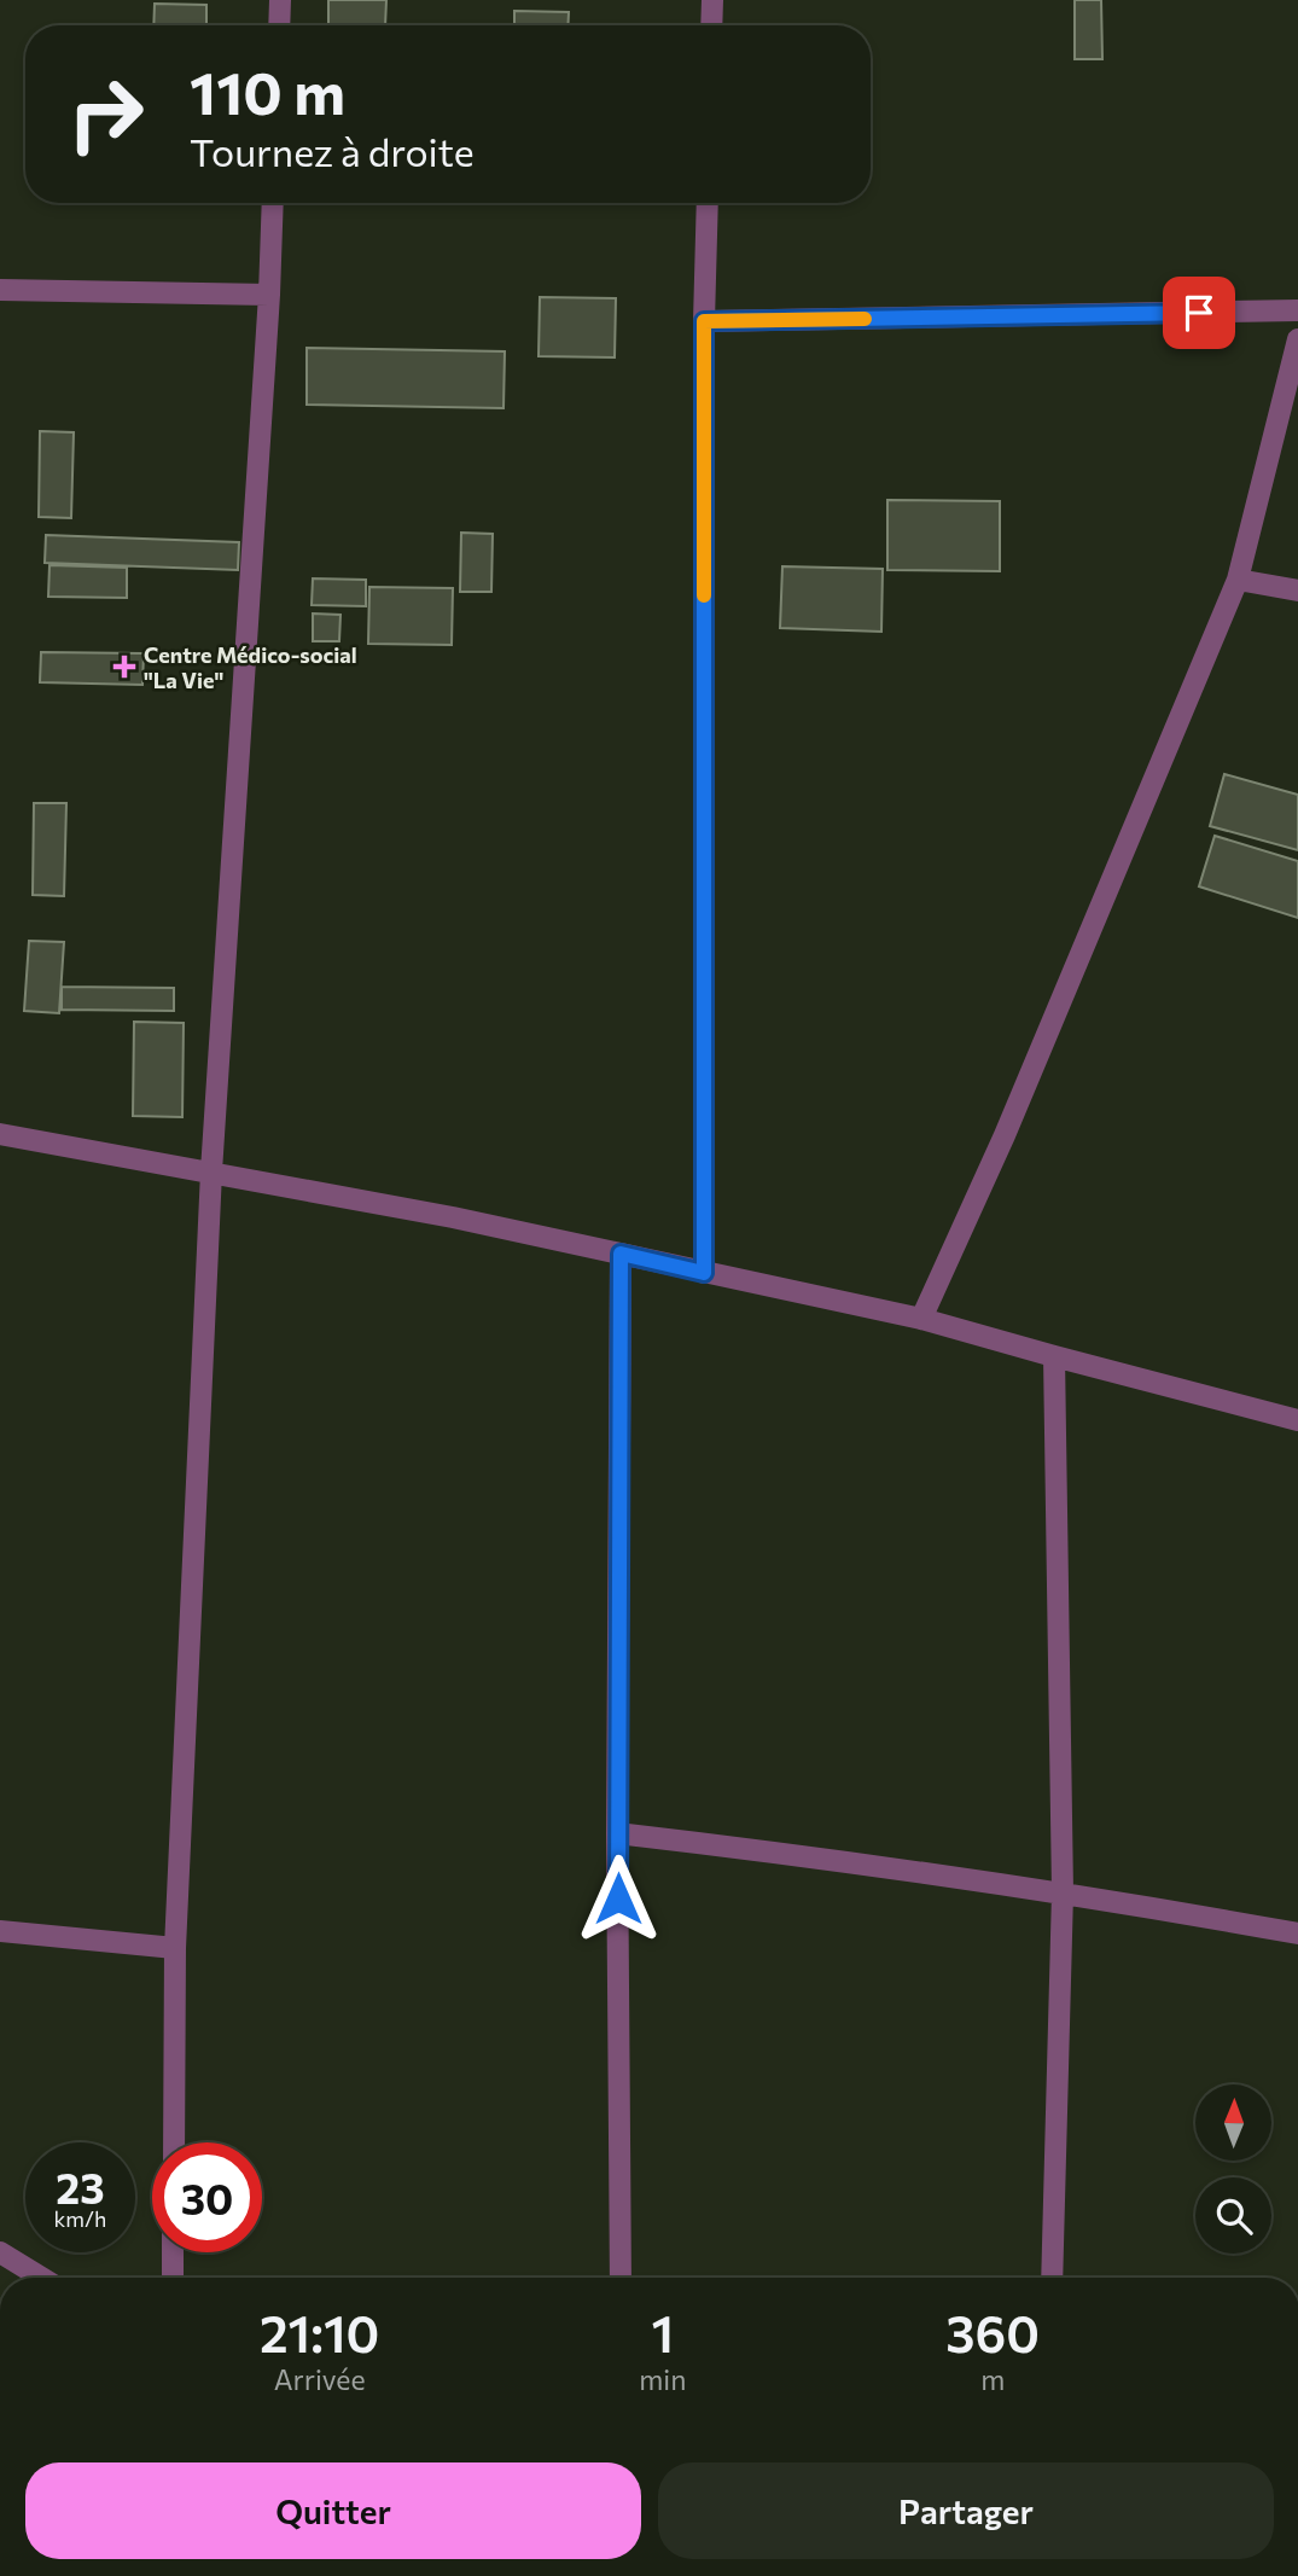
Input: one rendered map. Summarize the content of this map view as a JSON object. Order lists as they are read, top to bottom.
{
  "places": {
    "health": ["Centre Médico-social \"La Vie\""]
  },
  "north": "top",
  "page": {
    "turn": ["110 m", "Tournez à droite"],
    "speed": "23 km/h",
    "limit": "30",
    "eta": [
      "21:10",
      "Arrivée",
      "1",
      "min",
      "360",
      "m"
    ],
    "buttons": ["Quitter", "Partager"]
  }
}
